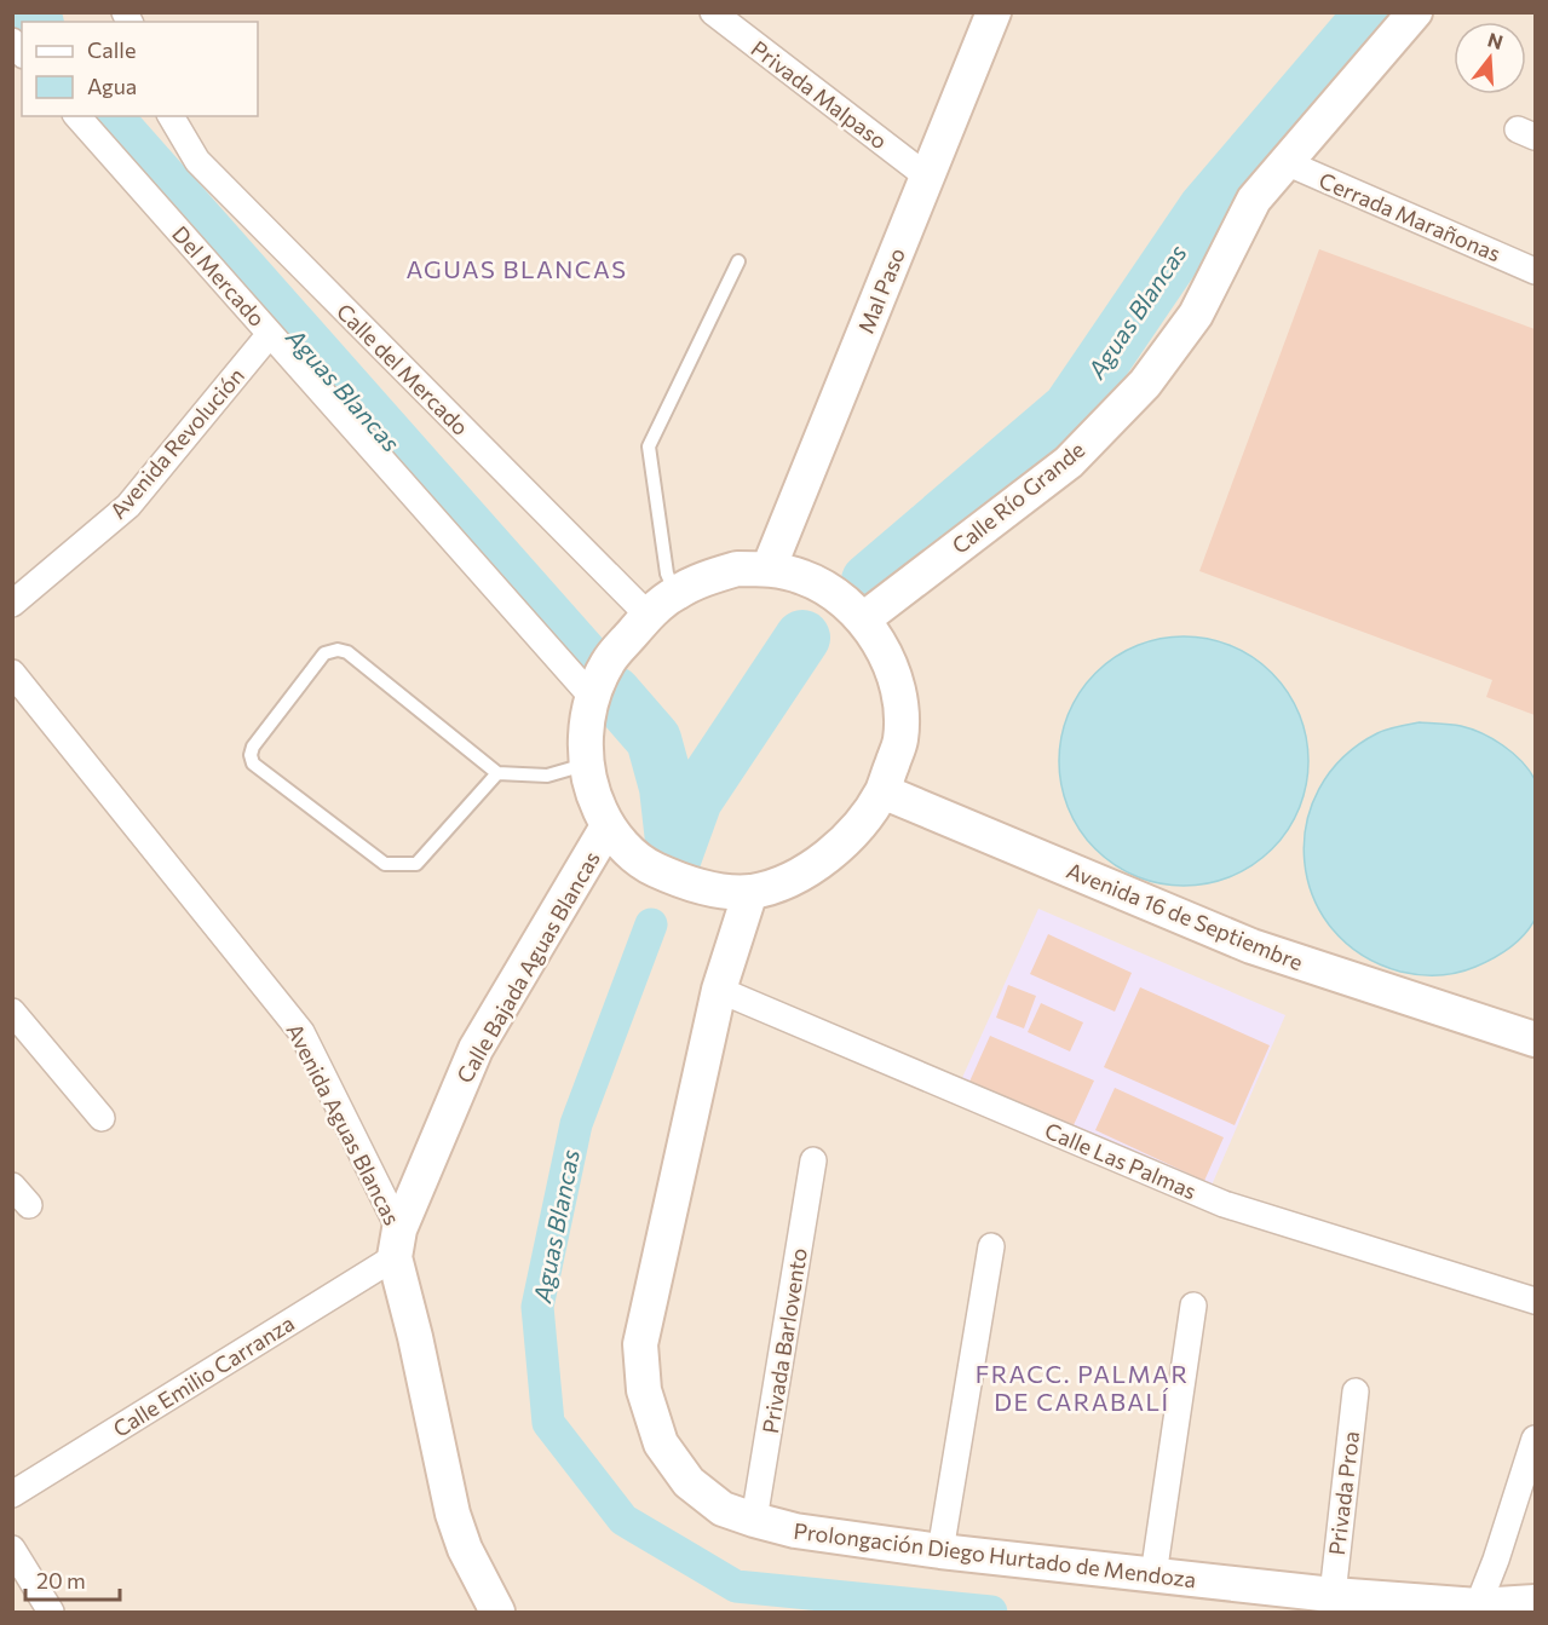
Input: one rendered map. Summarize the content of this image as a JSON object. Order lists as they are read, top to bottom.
{
  "streets": {
    "main road": [
      "Mal Paso",
      "Calle Río Grande",
      "Avenida 16 de Septiembre",
      "Calle Bajada Aguas Blancas",
      "Avenida Aguas Blancas",
      "Prolongación Diego Hurtado de Mendoza"
    ],
    "street": [
      "Privada Malpaso",
      "Cerrada Marañonas",
      "Del Mercado",
      "Calle del Mercado",
      "Avenida Revolución",
      "Calle Las Palmas",
      "Privada Barlovento",
      "Calle Emilio Carranza",
      "Privada Proa"
    ]
  },
  "crossings": [
    ["Privada Malpaso", "Mal Paso"],
    ["Cerrada Marañonas", "Calle Río Grande"],
    ["Del Mercado", "Avenida Revolución"],
    ["Calle Bajada Aguas Blancas", "Avenida Aguas Blancas"],
    ["Calle Bajada Aguas Blancas", "Calle Emilio Carranza"],
    ["Avenida Aguas Blancas", "Calle Emilio Carranza"],
    ["Calle Las Palmas", "Prolongación Diego Hurtado de Mendoza"],
    ["Privada Barlovento", "Prolongación Diego Hurtado de Mendoza"],
    ["Privada Proa", "Prolongación Diego Hurtado de Mendoza"]
  ],
  "districts": ["AGUAS BLANCAS", "FRACC. PALMAR DE CARABALÍ"],
  "water": ["Aguas Blancas"],
  "legend": ["Calle", "Agua"],
  "scale_bar": "20 m",
  "north": "top"
}
